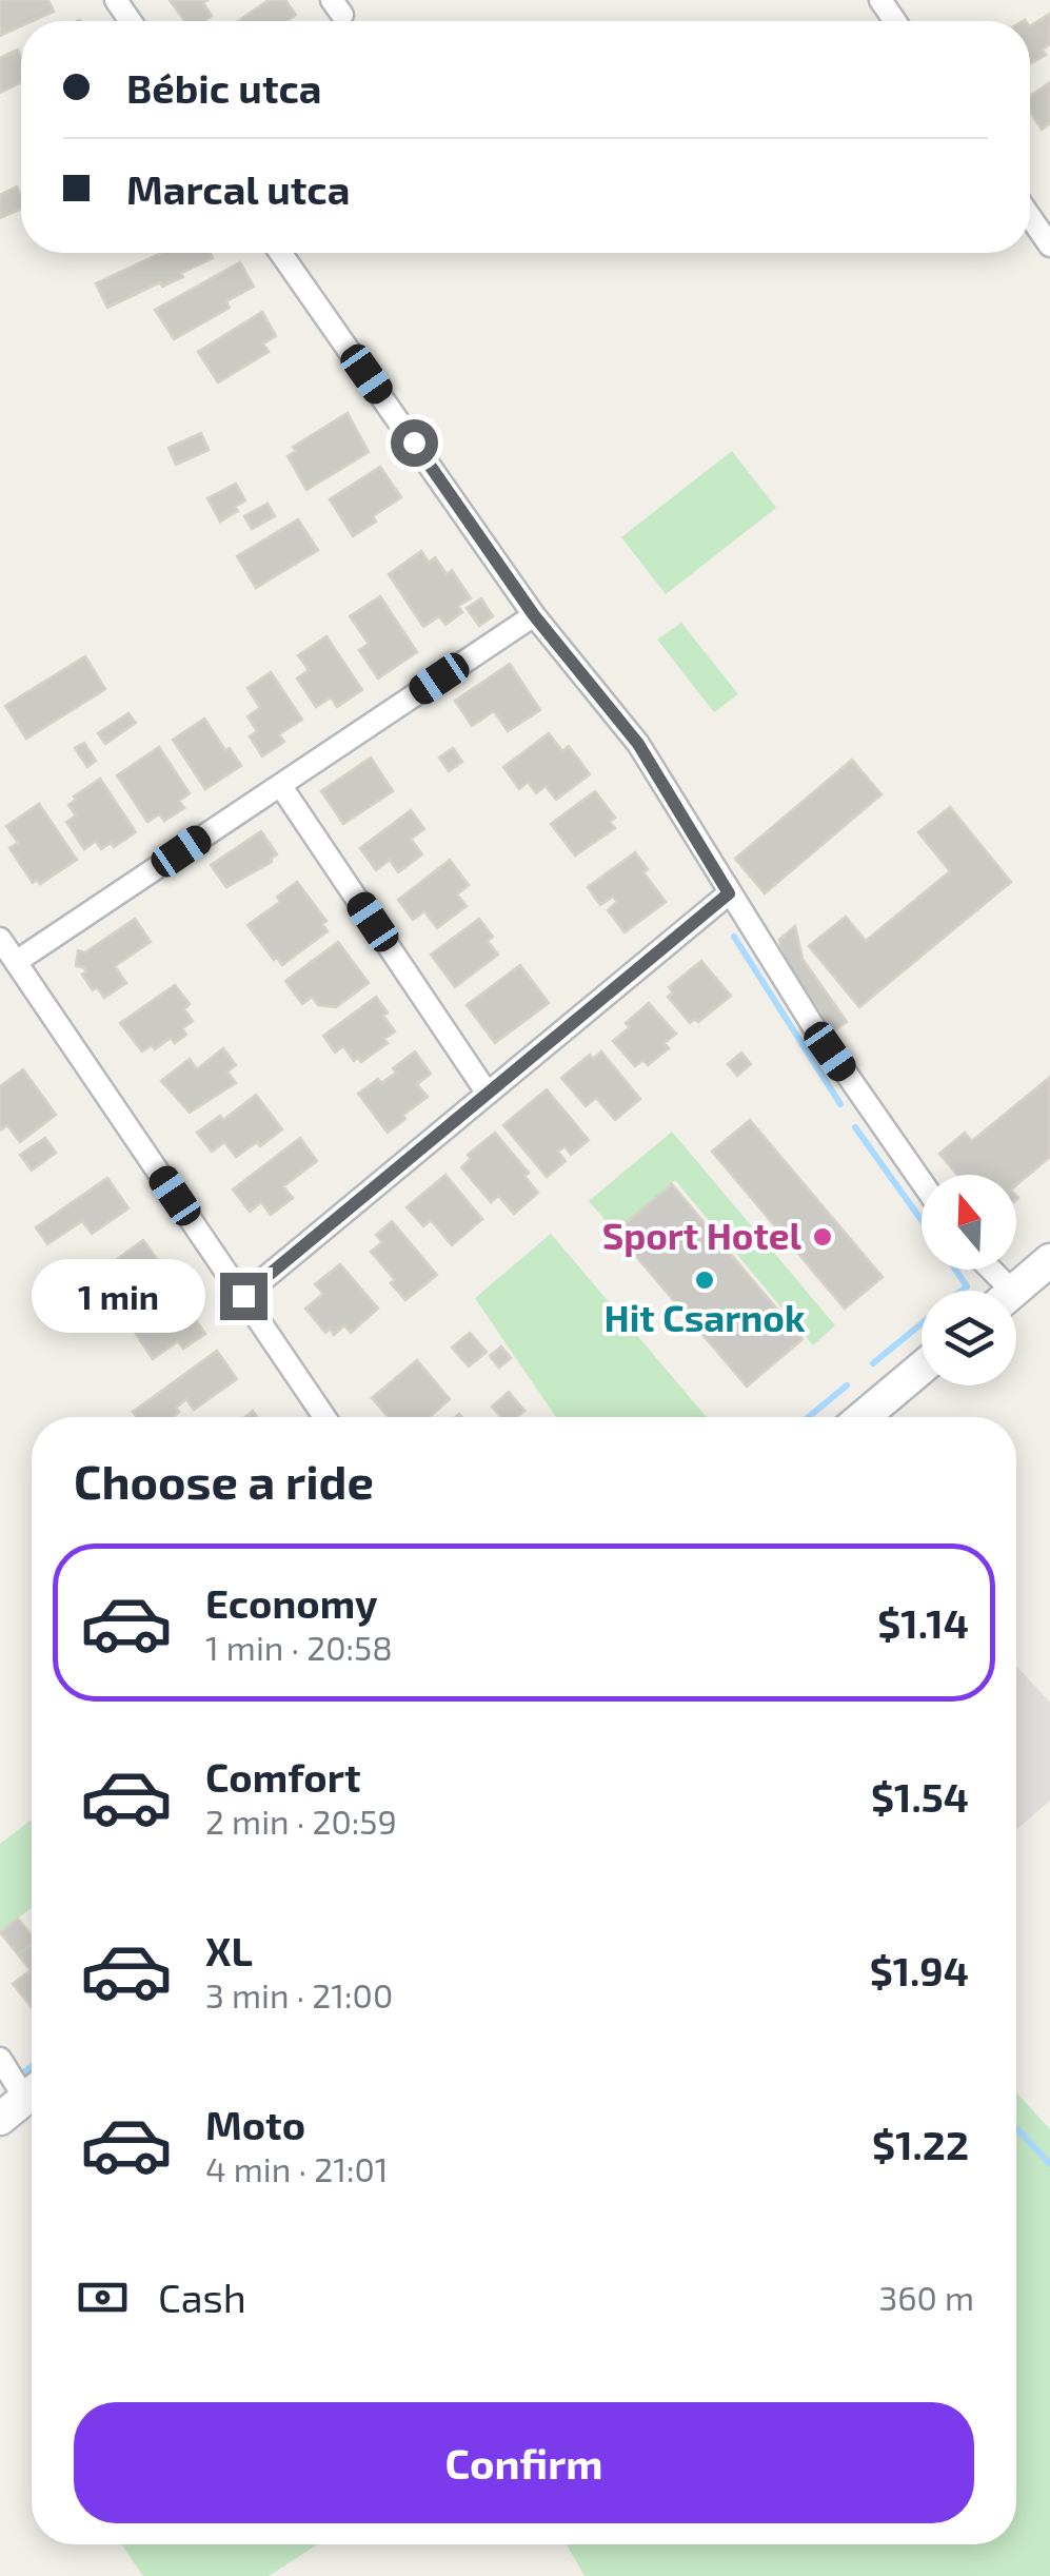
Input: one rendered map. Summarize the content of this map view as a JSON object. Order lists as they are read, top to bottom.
{
  "places": ["Sport Hotel", "Hit Csarnok"],
  "north": "top",
  "page": {
    "banner": ["Bébic utca", "Marcal utca"],
    "bubble": "1 min",
    "heading": "Choose a ride",
    "list": [
      {
        "name": "Economy",
        "note": "1 min · 20:58",
        "value": "$1.14"
      },
      {
        "name": "Comfort",
        "note": "2 min · 20:59",
        "value": "$1.54"
      },
      {
        "name": "XL",
        "note": "3 min · 21:00",
        "value": "$1.94"
      },
      {
        "name": "Moto",
        "note": "4 min · 21:01",
        "value": "$1.22"
      }
    ],
    "pay": ["Cash", "360 m"],
    "buttons": "Confirm"
  }
}
